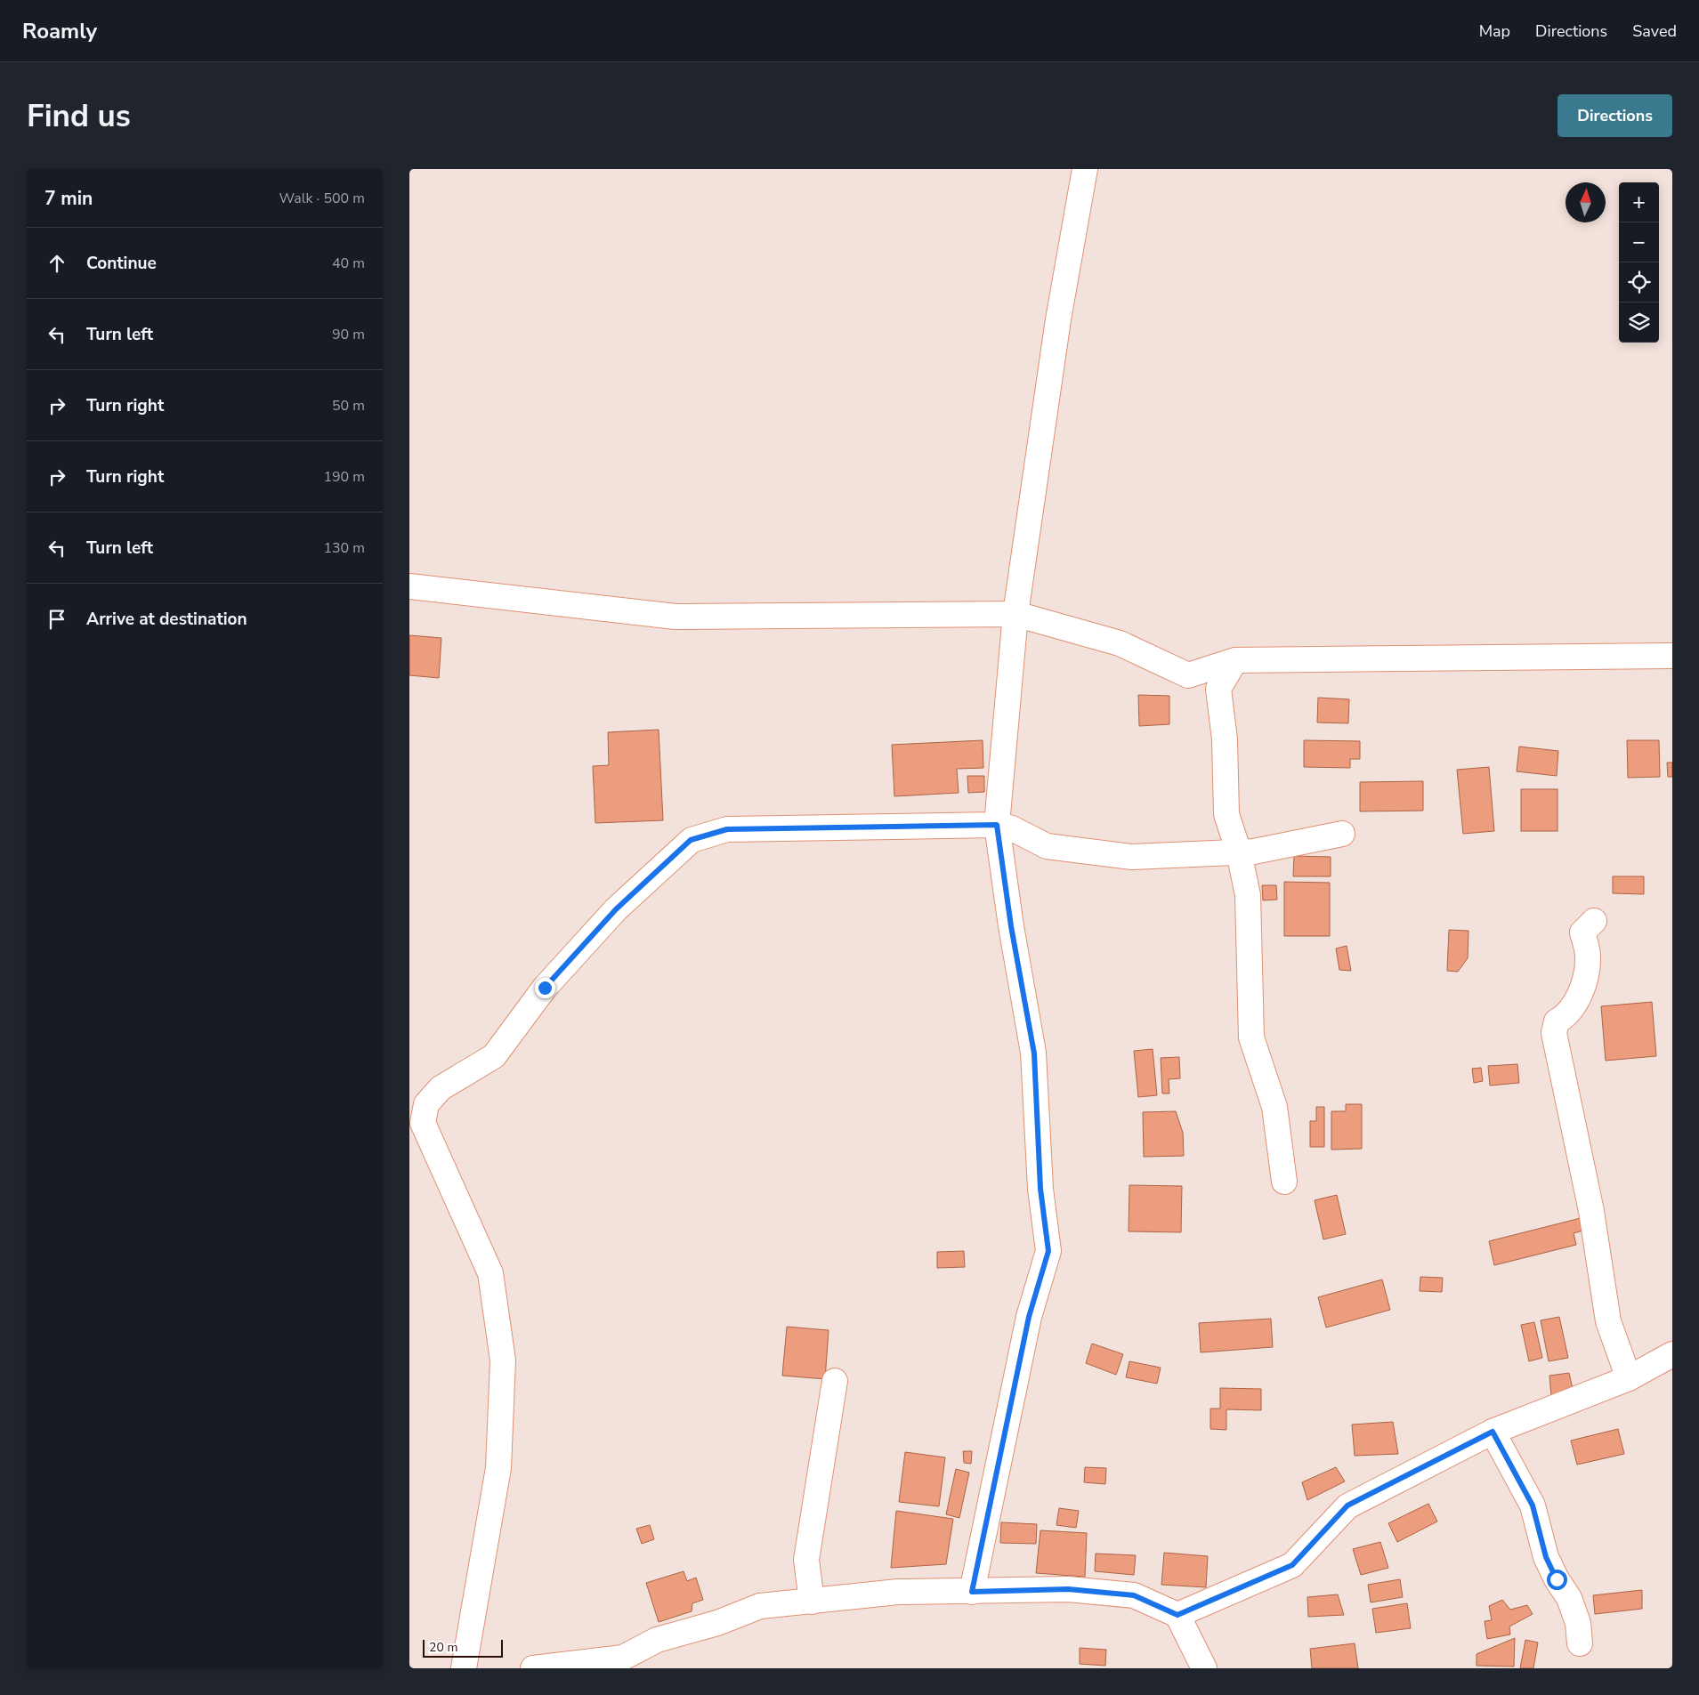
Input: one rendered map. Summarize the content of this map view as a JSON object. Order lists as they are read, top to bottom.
{
  "scale_bar": "20 m",
  "north": "top",
  "page": {
    "header": "Roamly",
    "nav": ["Map", "Directions", "Saved"],
    "buttons": "Directions",
    "title": "Find us",
    "heading": ["7 min", "Walk · 500 m"],
    "map_buttons": ["+", "−"],
    "list": [
      ["Continue", "40 m"],
      ["Turn left", "90 m"],
      ["Turn right", "50 m"],
      ["Turn right", "190 m"],
      ["Turn left", "130 m"],
      "Arrive at destination"
    ],
    "scale": "20 m"
  }
}
